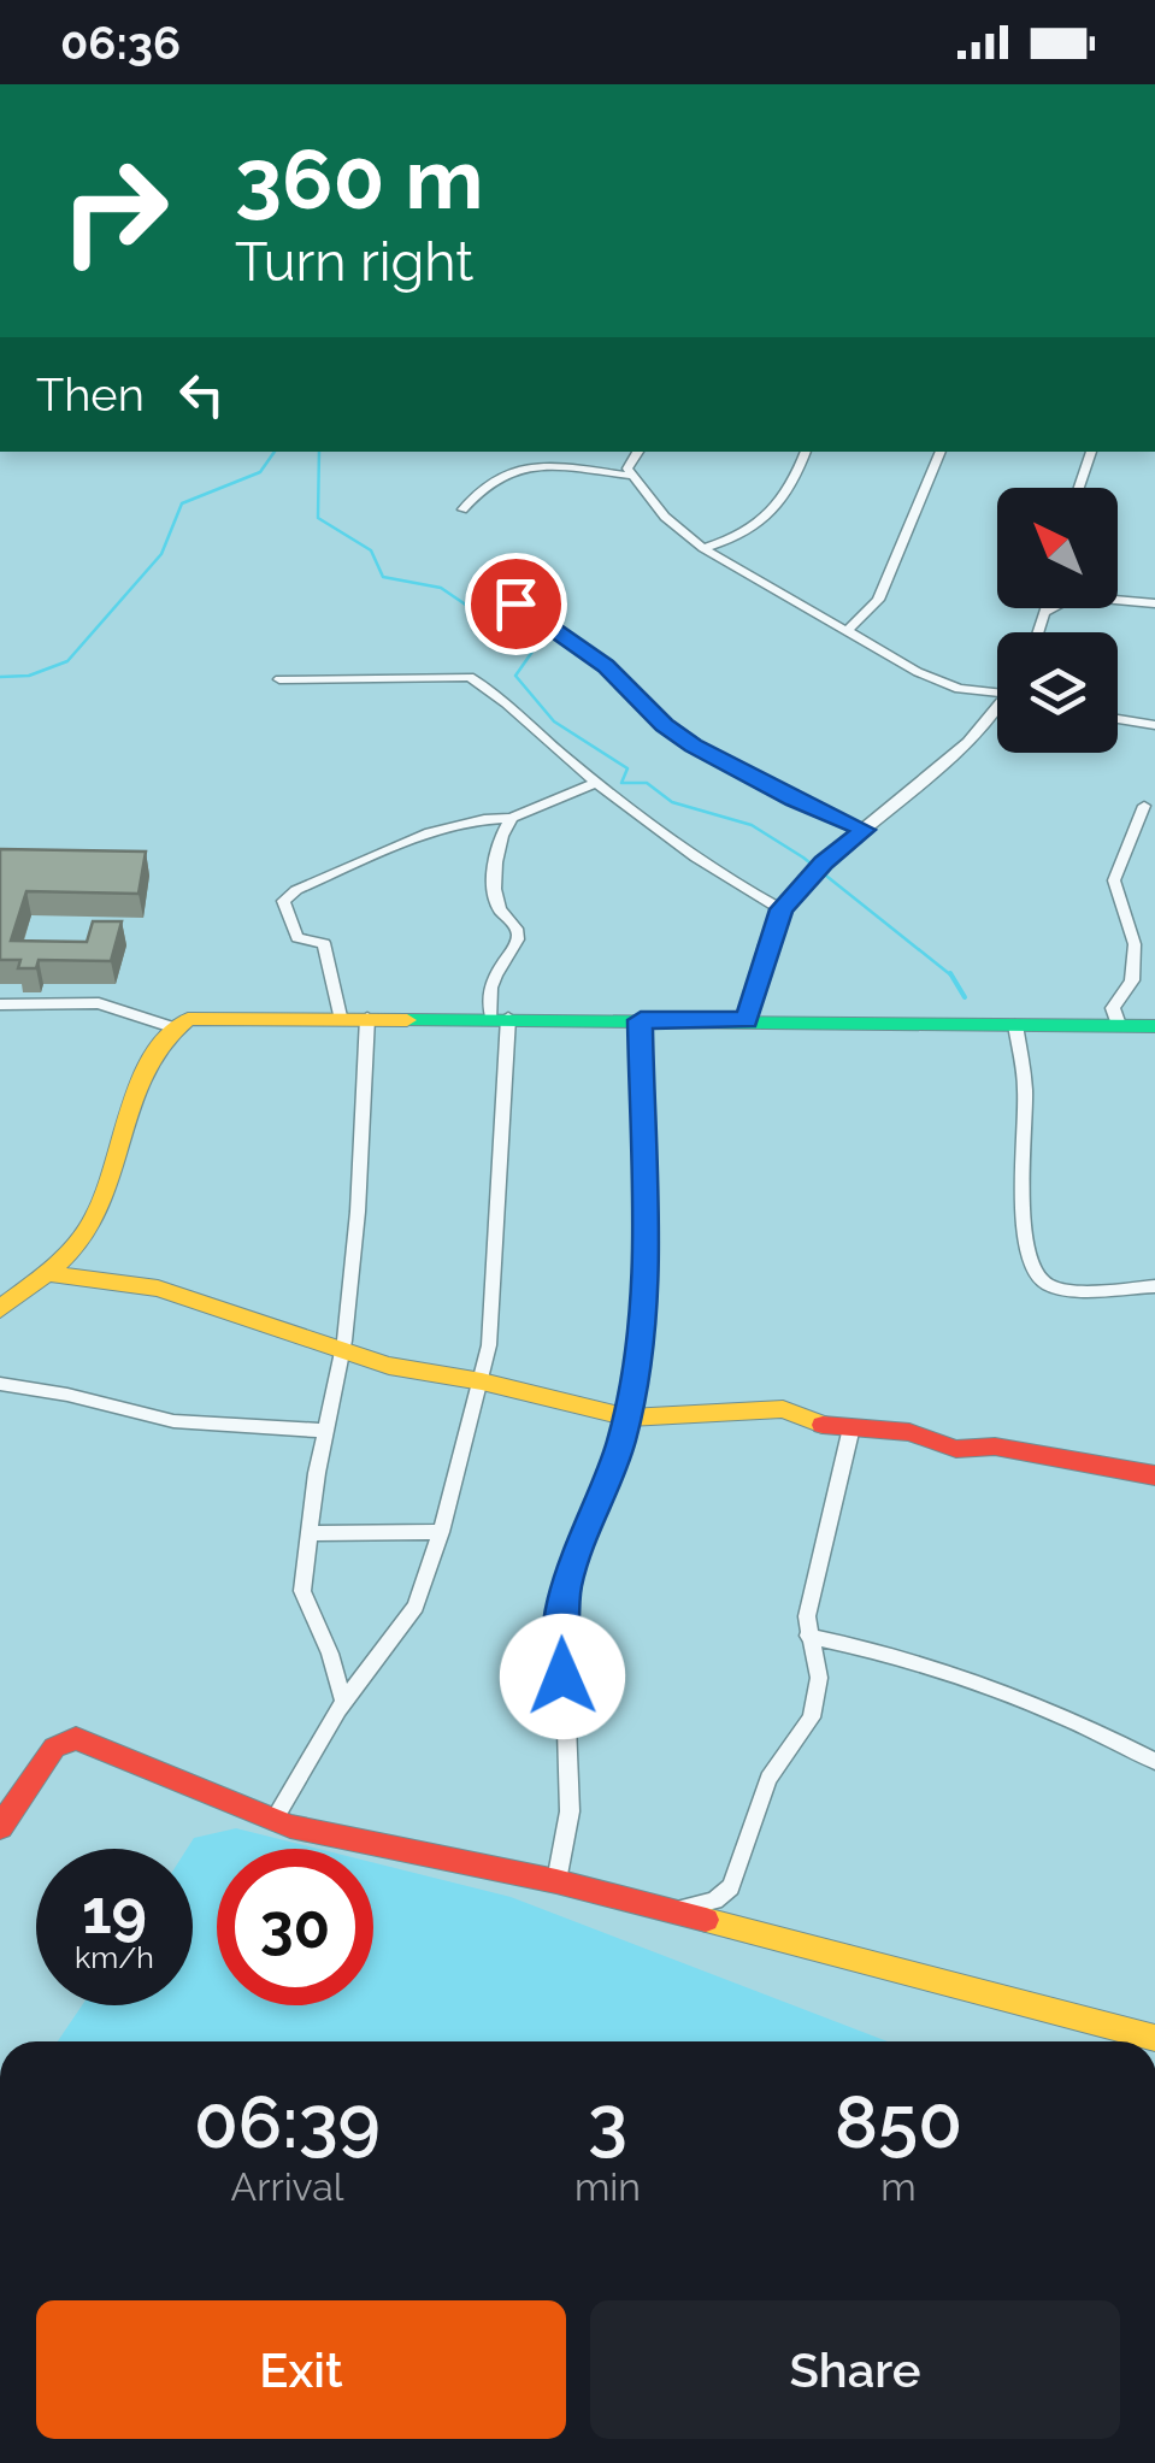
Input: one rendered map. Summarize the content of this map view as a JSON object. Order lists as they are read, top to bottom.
{
  "north": "top left",
  "page": {
    "status": "06:36",
    "turn": ["360 m", "Turn right"],
    "then": "Then",
    "speed": "19 km/h",
    "limit": "30",
    "eta": [
      "06:39",
      "Arrival",
      "3",
      "min",
      "850",
      "m"
    ],
    "buttons": ["Exit", "Share"]
  }
}
